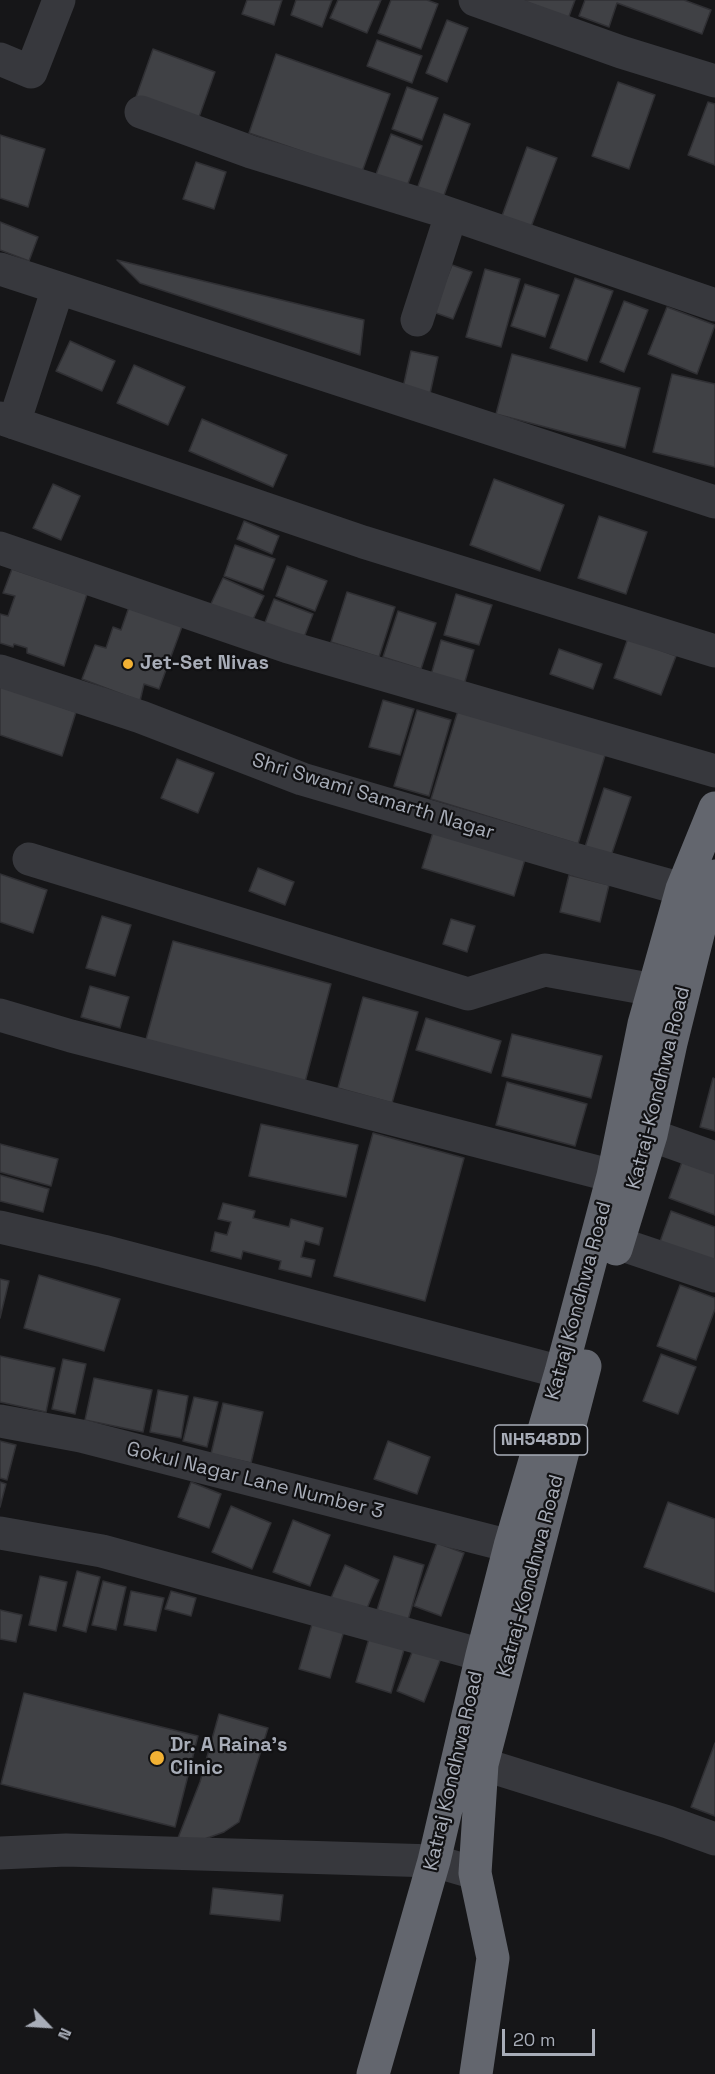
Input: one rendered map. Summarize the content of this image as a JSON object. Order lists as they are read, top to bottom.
{
  "streets": {
    "highway": ["Katraj-Kondhwa Road", "Katraj Kondhwa Road", "NH548DD"],
    "street": ["Shri Swami Samarth Nagar", "Gokul Nagar Lane Number 3"]
  },
  "crossings": [
    ["Shri Swami Samarth Nagar", "Katraj Kondhwa Road"],
    ["Katraj-Kondhwa Road", "Katraj Kondhwa Road"],
    ["Katraj Kondhwa Road", "Gokul Nagar Lane Number 3"]
  ],
  "places": ["Jet-Set Nivas", "Dr. A Raina's Clinic"],
  "scale_bar": "20 m",
  "north": "bottom right"
}
